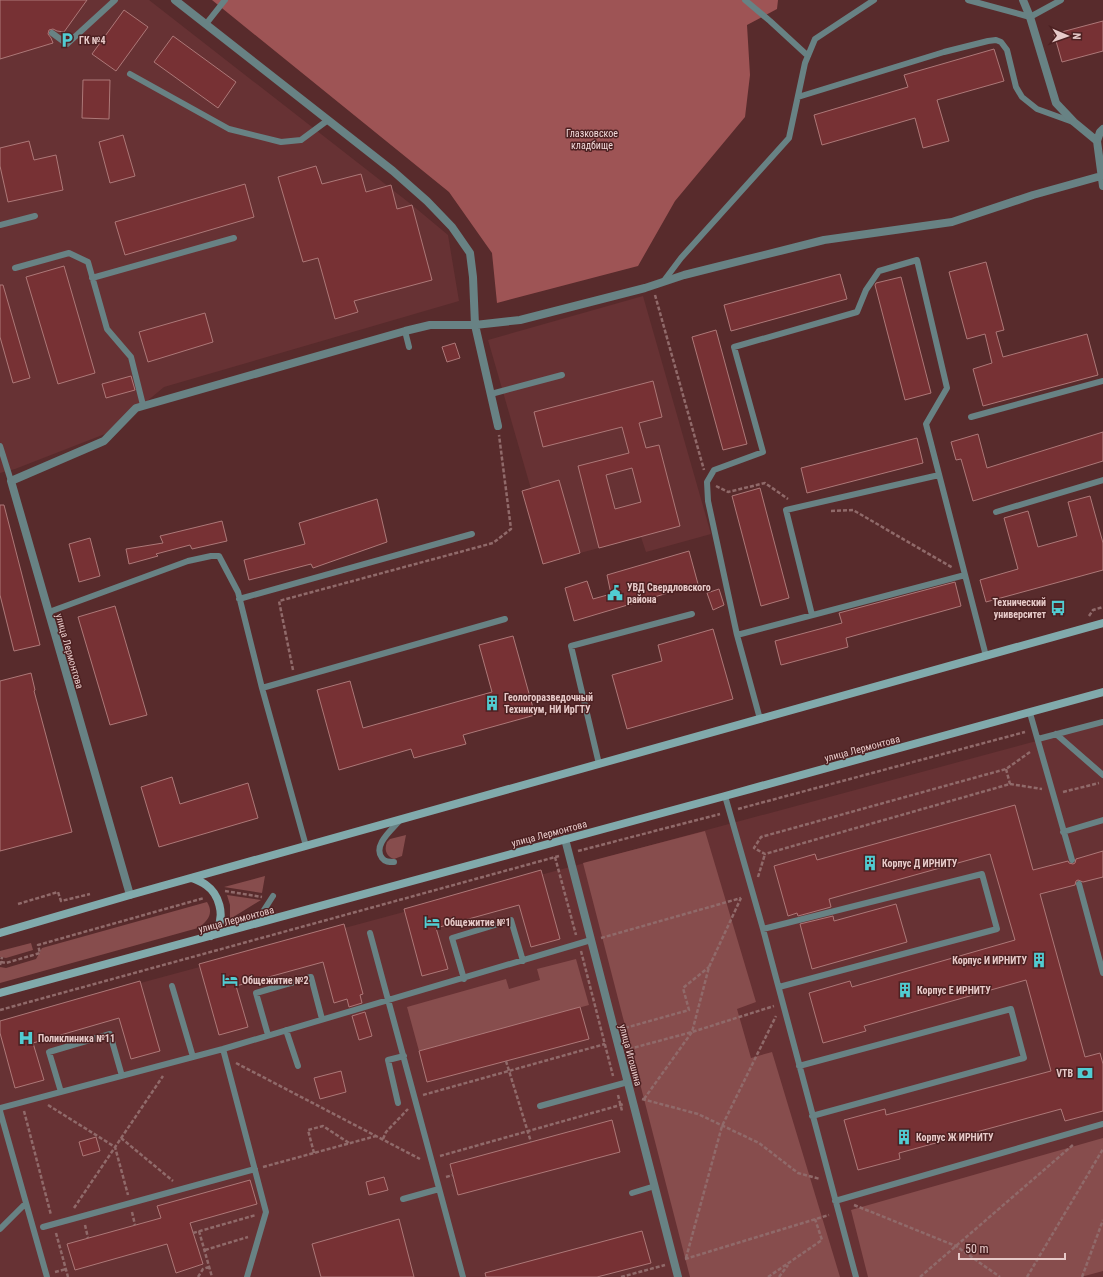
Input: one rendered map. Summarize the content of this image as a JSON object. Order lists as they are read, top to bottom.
{
  "streets": {
    "main road": ["улица Лермонтова"],
    "street": ["улица Игошина"]
  },
  "crossings": [
    ["улица Лермонтова", "улица Игошина"]
  ],
  "parks": ["Глазковское кладбище"],
  "places": {
    "parking": ["ГК №4"],
    "public building": ["УВД Свердловского района"],
    "bus stop": ["Технический университет"],
    "building": [
      "Геологоразведочный Техникум, НИ ИрГТУ",
      "Корпус Д ИРНИТУ",
      "Корпус И ИРНИТУ",
      "Корпус Е ИРНИТУ",
      "Корпус Ж ИРНИТУ"
    ],
    "hotel": ["Общежитие №1", "Общежитие №2"],
    "hospital": ["Поликлиника №11"],
    "bank": ["VTB"]
  },
  "scale_bar": "50 m",
  "north": "right"
}
